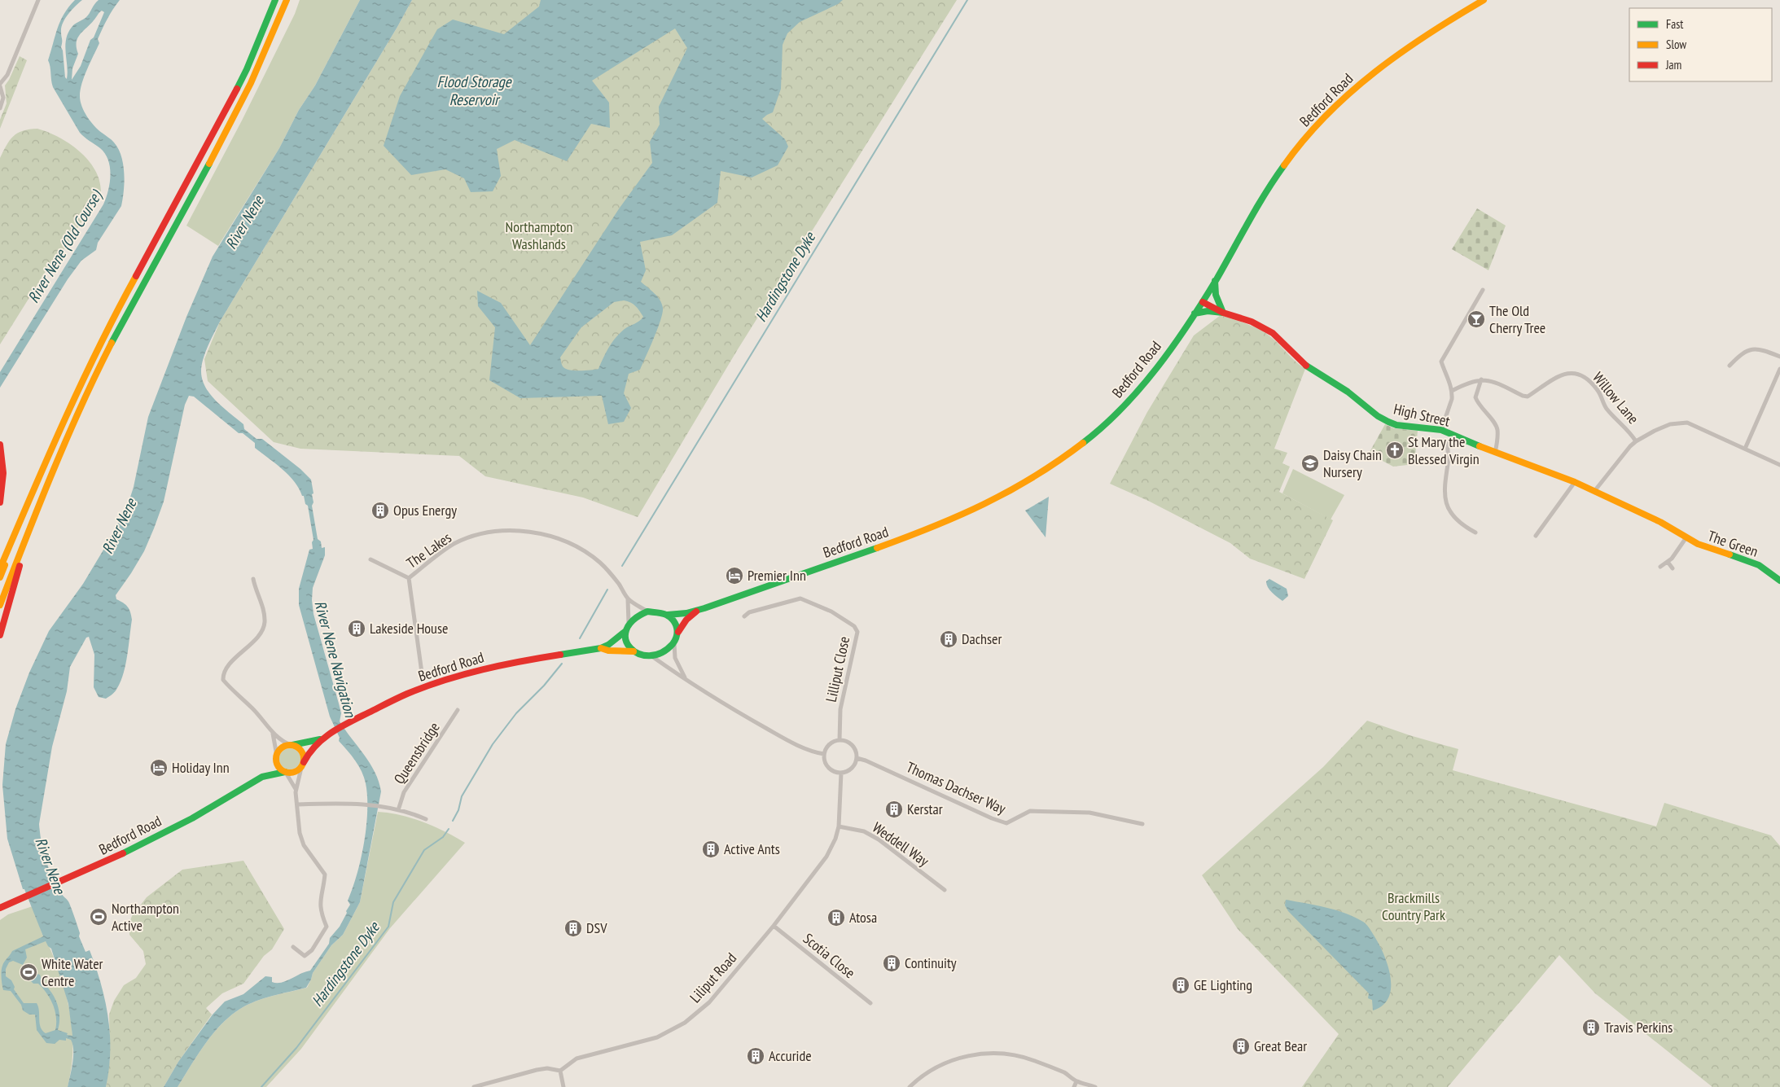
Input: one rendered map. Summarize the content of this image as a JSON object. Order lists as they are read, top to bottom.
{
  "streets": {
    "main road": ["Bedford Road", "High Street", "The Green"],
    "street": [
      "Willow Lane",
      "The Lakes",
      "Lilliput Close",
      "Queensbridge",
      "Thomas Dachser Way",
      "Weddell Way",
      "Scotia Close",
      "Liliput Road"
    ]
  },
  "crossings": [
    ["Bedford Road", "High Street"],
    ["Bedford Road", "The Lakes"],
    ["Willow Lane", "High Street"],
    ["High Street", "The Green"],
    ["Lilliput Close", "Thomas Dachser Way"],
    ["Lilliput Close", "Liliput Road"],
    ["Thomas Dachser Way", "Liliput Road"],
    ["Weddell Way", "Liliput Road"],
    ["Scotia Close", "Liliput Road"]
  ],
  "water": [
    "Flood Storage Reservoir",
    "River Nene",
    "River Nene (Old Course)",
    "Hardingstone Dyke",
    "River Nene Navigation"
  ],
  "parks": ["Northampton Washlands", "Brackmills Country Park"],
  "places": {
    "bar": ["The Old Cherry Tree"],
    "church": ["St Mary the Blessed Virgin"],
    "school or university": ["Daisy Chain Nursery"],
    "building": [
      "Opus Energy",
      "Lakeside House",
      "Dachser",
      "Kerstar",
      "Active Ants",
      "Atosa",
      "DSV",
      "Continuity",
      "GE Lighting",
      "Travis Perkins",
      "Great Bear",
      "Accuride"
    ],
    "hotel": ["Premier Inn", "Holiday Inn"],
    "sports": ["Northampton Active", "White Water Centre"]
  },
  "legend": ["Fast", "Slow", "Jam"]
}
